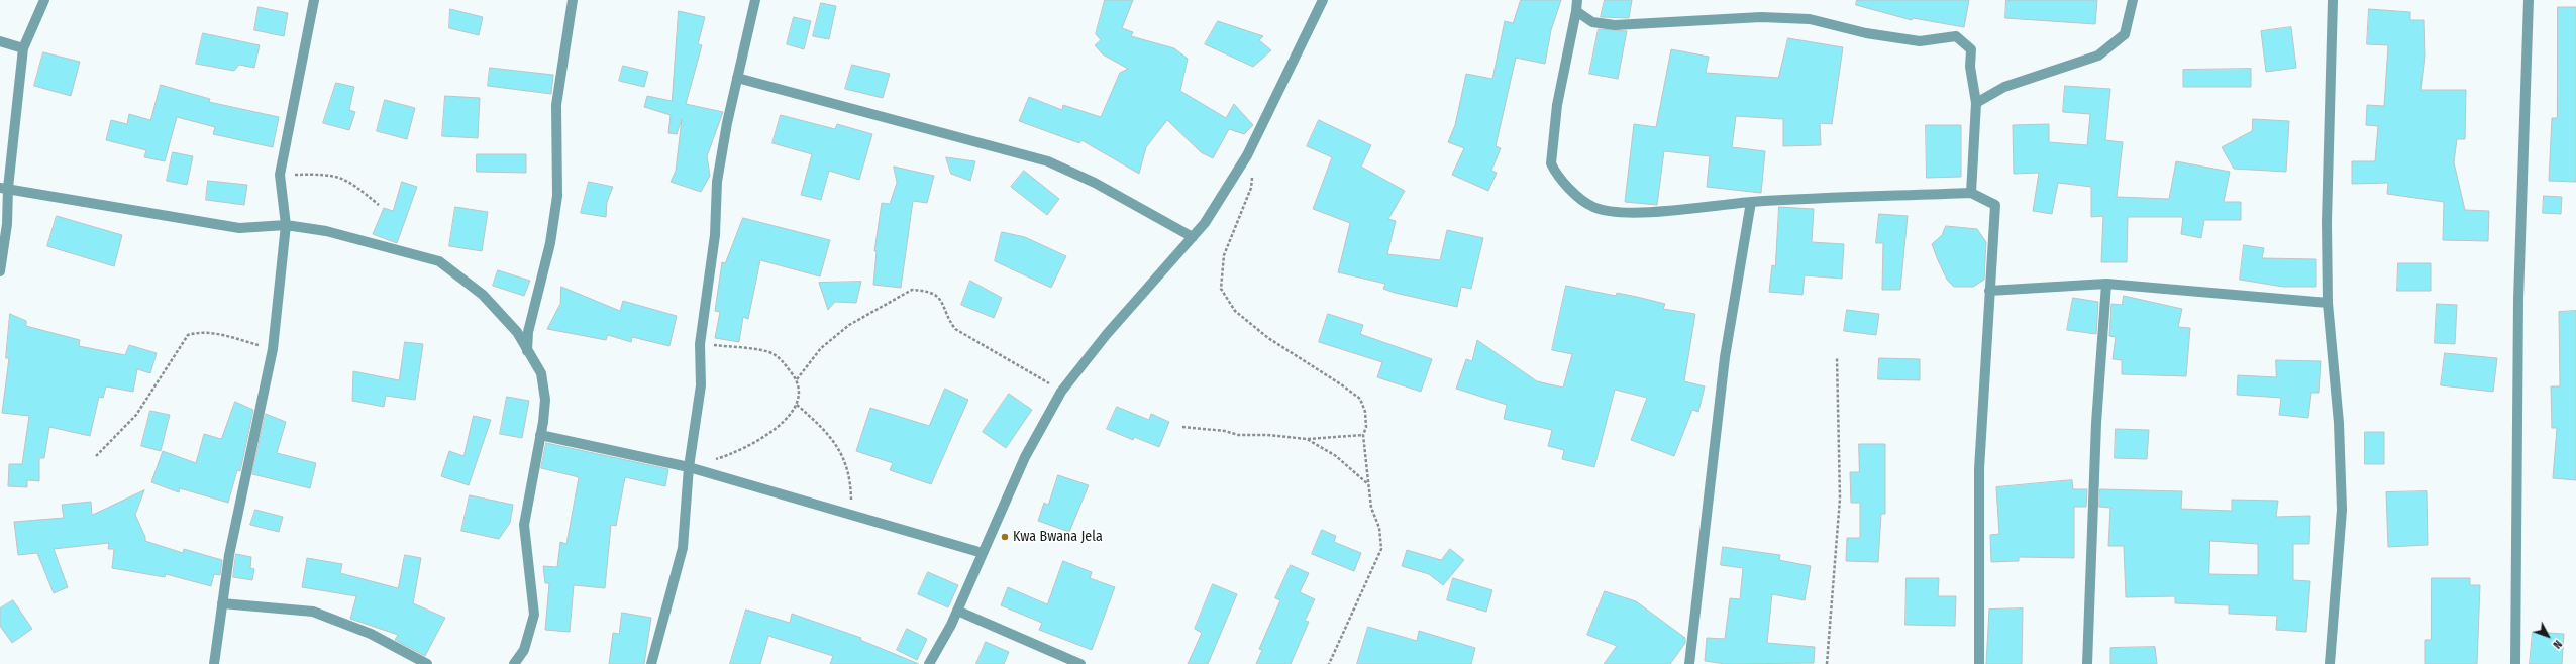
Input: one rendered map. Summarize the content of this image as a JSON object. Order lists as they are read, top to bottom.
{
  "places": ["Kwa Bwana Jela"],
  "north": "bottom right"
}
